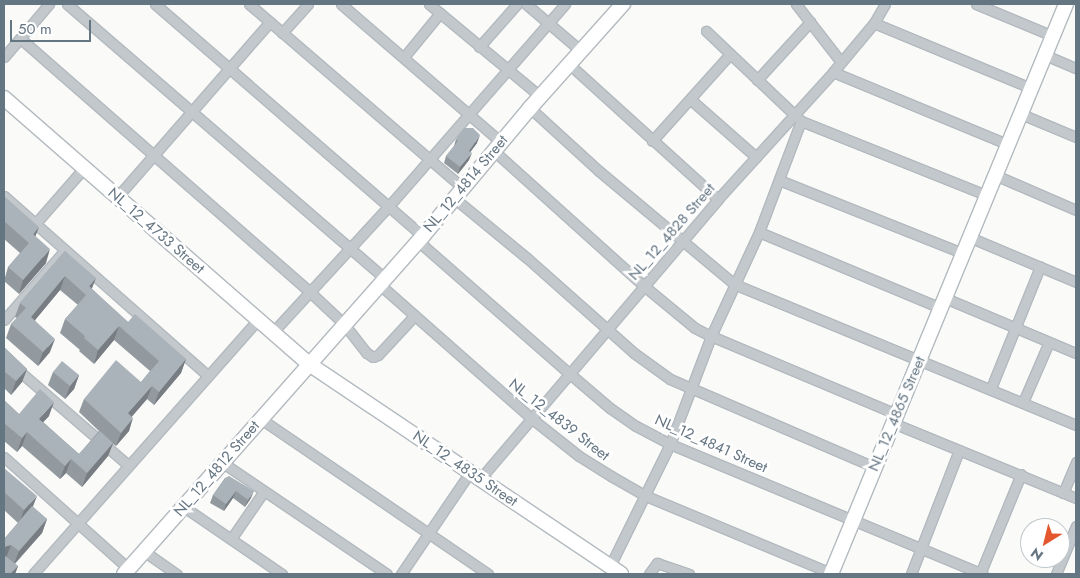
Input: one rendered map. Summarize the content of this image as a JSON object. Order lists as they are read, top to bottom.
{
  "streets": {
    "street": [
      "NL_12_4814 Street",
      "NL_12_4733 Street",
      "NL_12_4828 Street",
      "NL_12_4865 Street",
      "NL_12_4839 Street",
      "NL_12_4841 Street",
      "NL_12_4812 Street",
      "NL_12_4835 Street"
    ]
  },
  "crossings": [
    ["NL_12_4814 Street", "NL_12_4733 Street"],
    ["NL_12_4814 Street", "NL_12_4839 Street"],
    ["NL_12_4814 Street", "NL_12_4841 Street"],
    ["NL_12_4814 Street", "NL_12_4812 Street"],
    ["NL_12_4814 Street", "NL_12_4835 Street"],
    ["NL_12_4733 Street", "NL_12_4812 Street"],
    ["NL_12_4733 Street", "NL_12_4835 Street"],
    ["NL_12_4828 Street", "NL_12_4839 Street"],
    ["NL_12_4828 Street", "NL_12_4841 Street"],
    ["NL_12_4828 Street", "NL_12_4835 Street"],
    ["NL_12_4865 Street", "NL_12_4839 Street"],
    ["NL_12_4865 Street", "NL_12_4841 Street"],
    ["NL_12_4812 Street", "NL_12_4835 Street"]
  ],
  "scale_bar": "50 m",
  "north": "bottom left"
}
